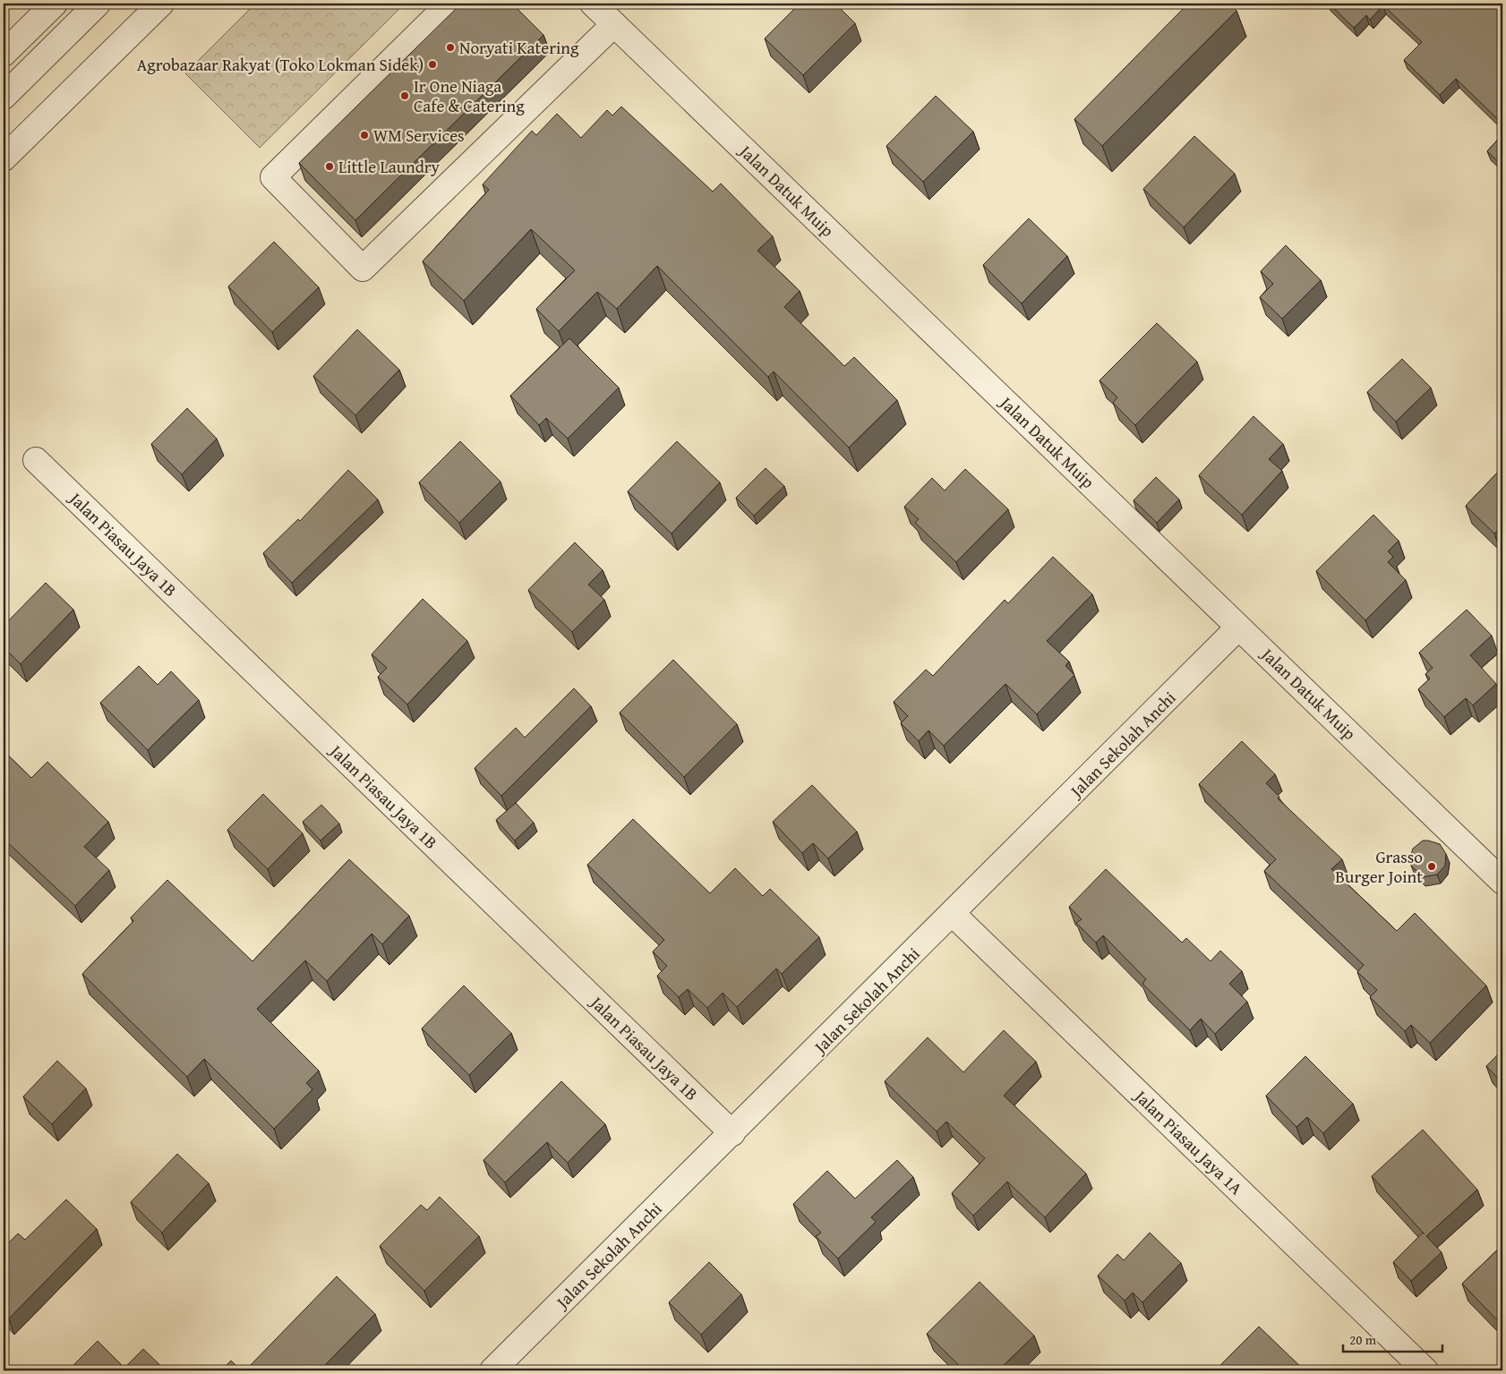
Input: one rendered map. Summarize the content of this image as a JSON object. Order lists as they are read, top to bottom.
{
  "streets": {
    "street": [
      "Jalan Datuk Muip",
      "Jalan Piasau Jaya 1B",
      "Jalan Sekolah Anchi",
      "Jalan Piasau Jaya 1A"
    ]
  },
  "crossings": [
    ["Jalan Datuk Muip", "Jalan Sekolah Anchi"],
    ["Jalan Piasau Jaya 1B", "Jalan Sekolah Anchi"],
    ["Jalan Sekolah Anchi", "Jalan Piasau Jaya 1A"]
  ],
  "places": [
    "Noryati Katering",
    "Agrobazaar Rakyat (Toko Lokman Sidek)",
    "Ir One Niaga Cafe & Catering",
    "WM Services",
    "Little Laundry",
    "Grasso Burger Joint"
  ],
  "scale_bar": "20 m"
}
